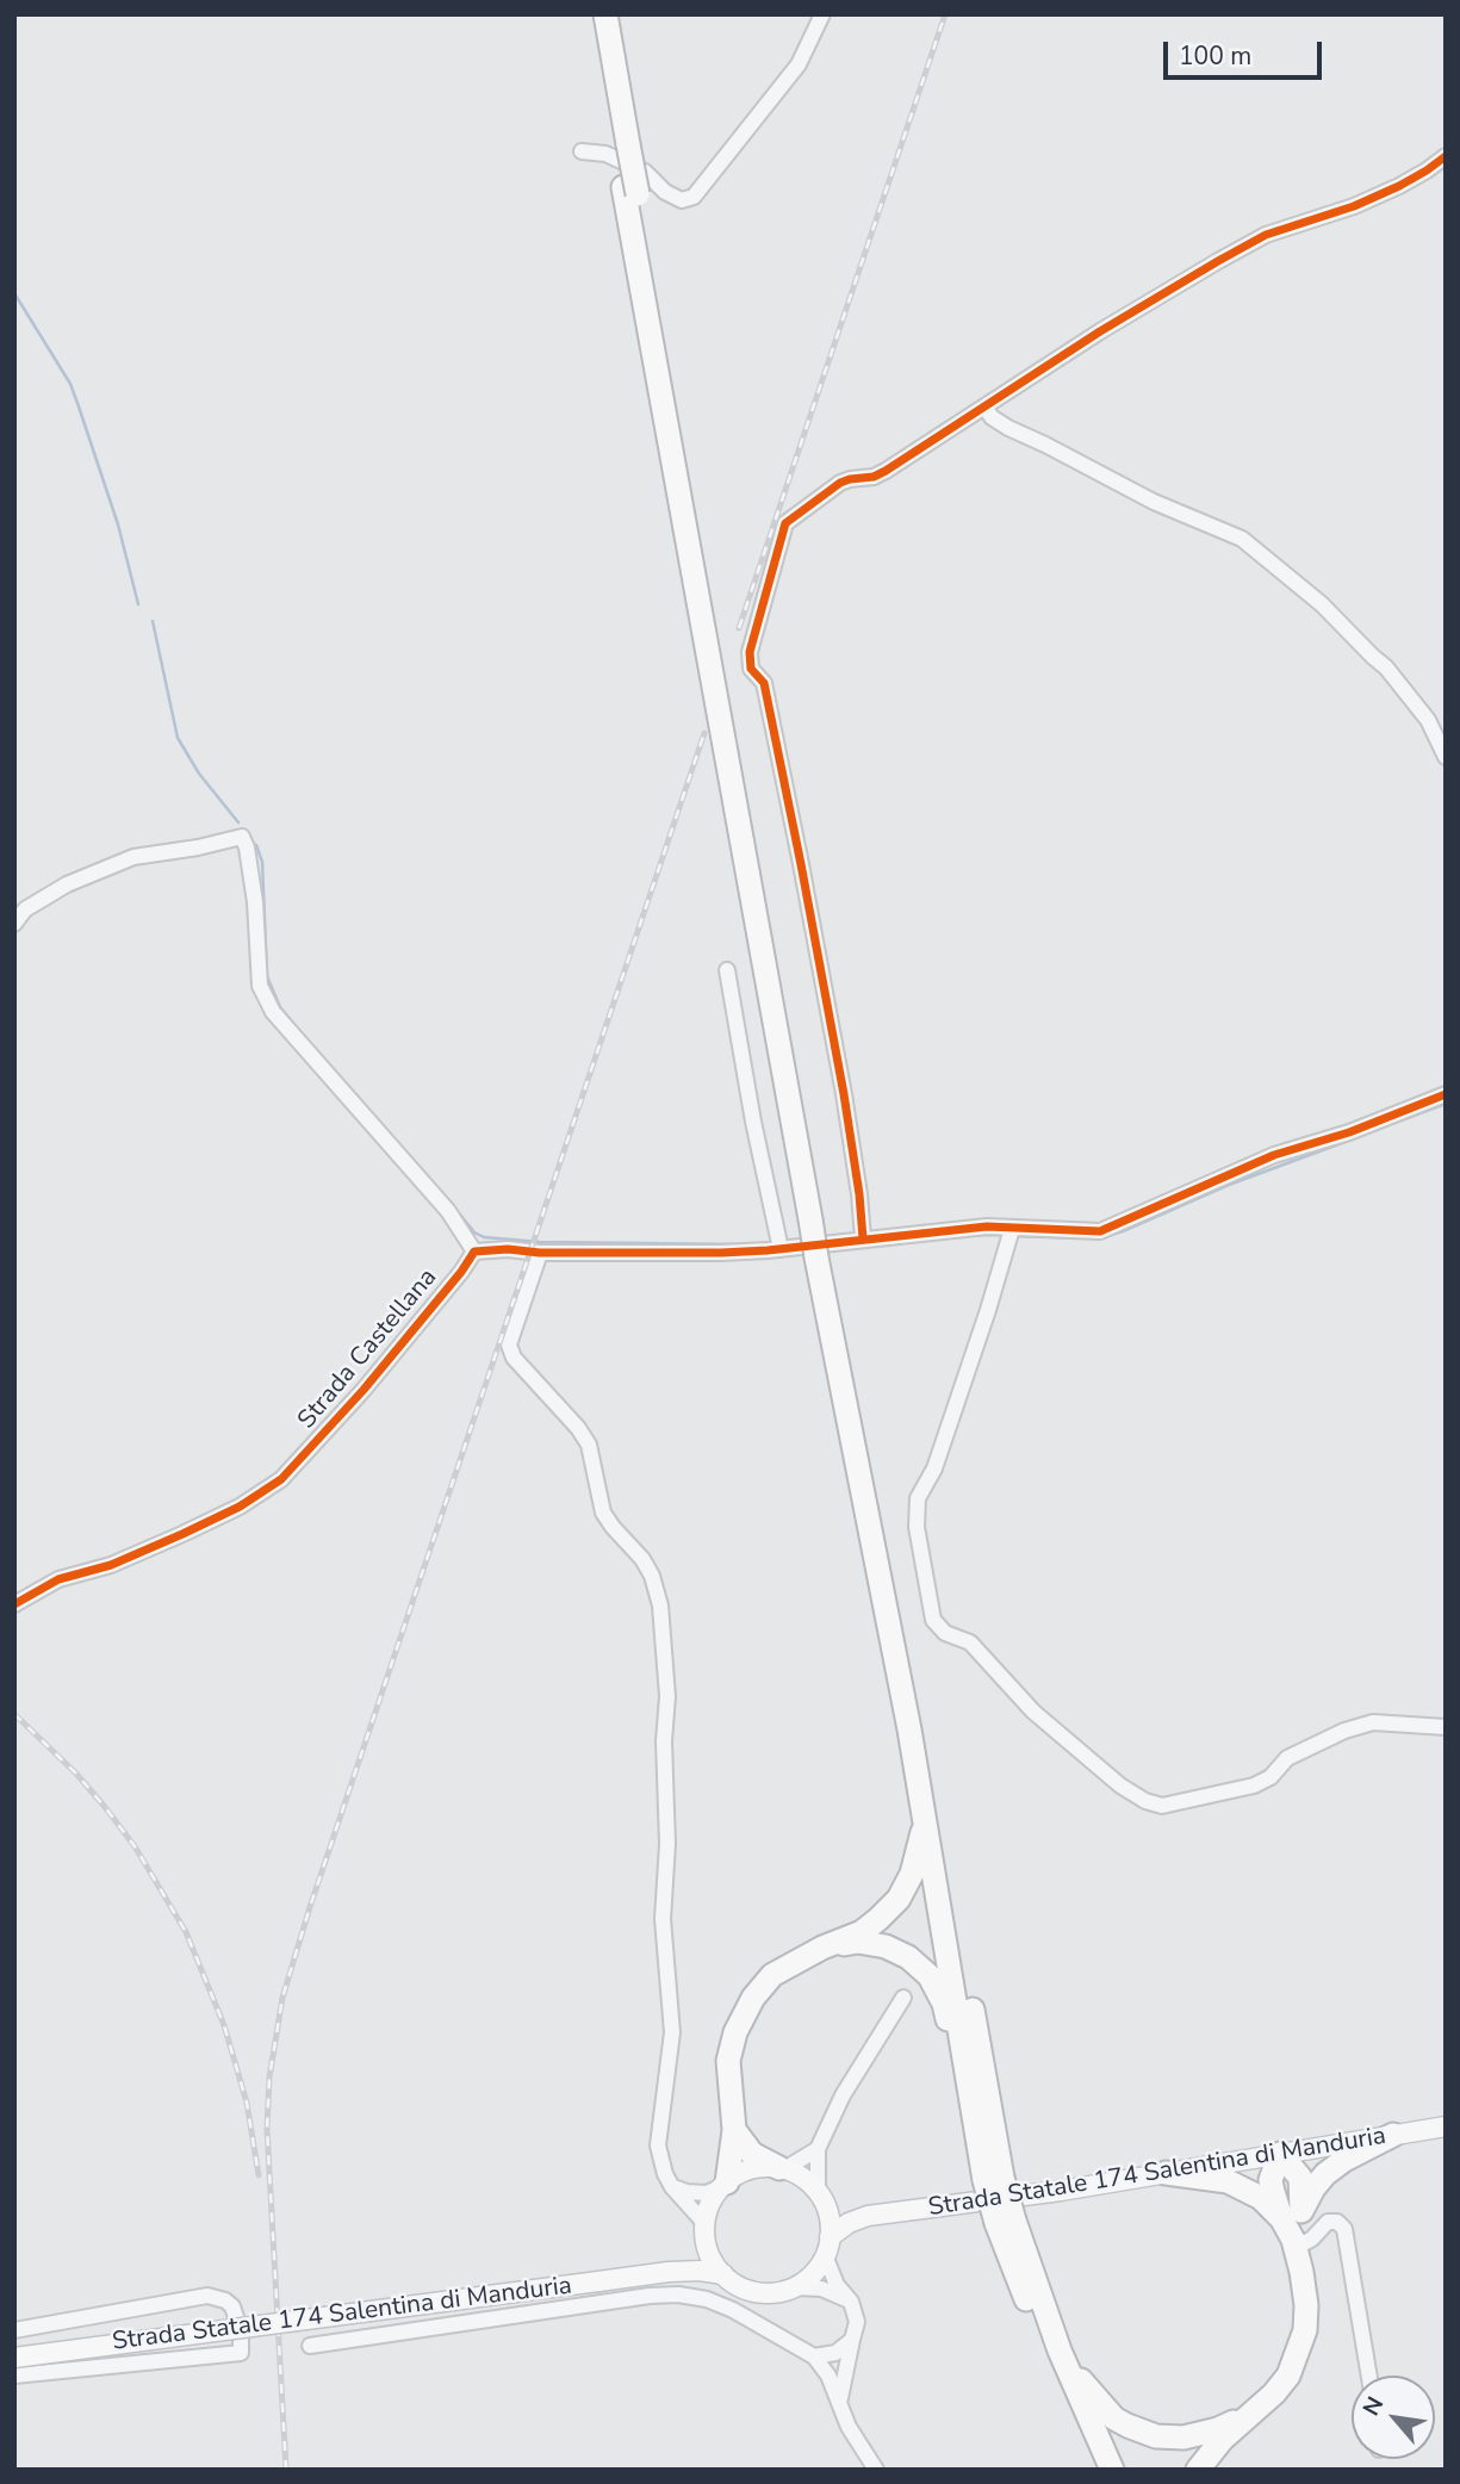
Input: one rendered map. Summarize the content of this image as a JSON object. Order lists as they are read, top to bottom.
{
  "streets": {
    "main road": ["Strada Statale 174 Salentina di Manduria"],
    "street": ["Strada Castellana"]
  },
  "scale_bar": "100 m",
  "north": "top left"
}
